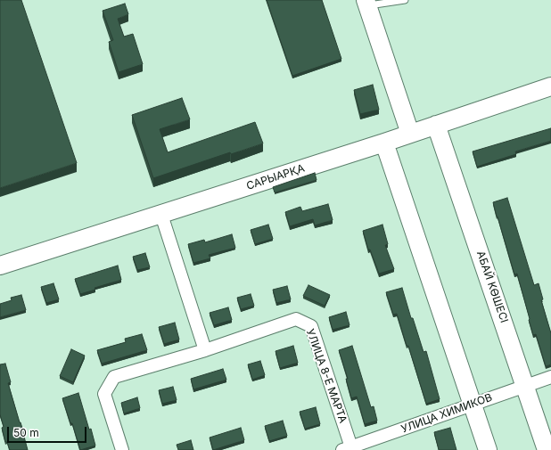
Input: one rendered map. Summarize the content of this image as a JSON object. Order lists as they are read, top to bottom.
{
  "streets": {
    "street": [
      "САРЫАРҚА",
      "АБАЙ КӨШЕСІ",
      "УЛИЦА 8-Е МАРТА",
      "УЛИЦА ХИМИКОВ"
    ]
  },
  "crossings": [
    ["САРЫАРҚА", "АБАЙ КӨШЕСІ"],
    ["АБАЙ КӨШЕСІ", "УЛИЦА ХИМИКОВ"],
    ["УЛИЦА 8-Е МАРТА", "УЛИЦА ХИМИКОВ"]
  ],
  "scale_bar": "50 m"
}
